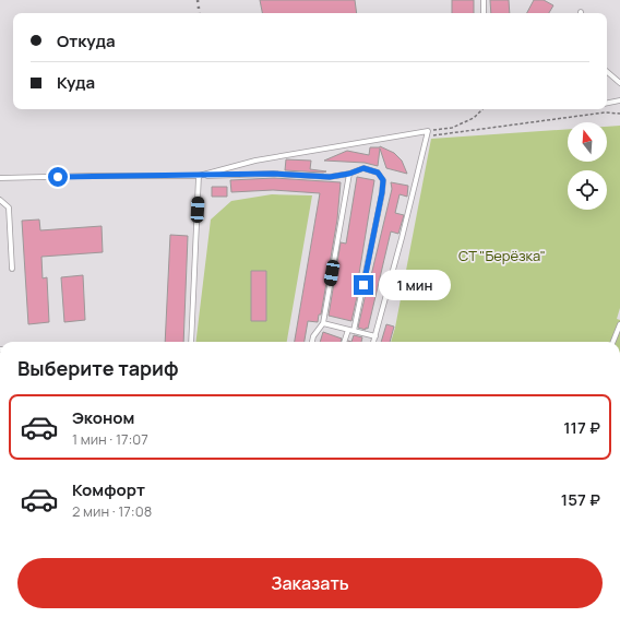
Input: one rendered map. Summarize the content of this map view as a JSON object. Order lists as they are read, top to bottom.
{
  "parks": ["СТ \"Берёзка\""],
  "north": "top",
  "page": {
    "banner": ["Откуда", "Куда"],
    "bubble": "1 мин",
    "heading": "Выберите тариф",
    "list": [
      {
        "name": "Эконом",
        "note": "1 мин · 17:07",
        "value": "117 ₽"
      },
      {
        "name": "Комфорт",
        "note": "2 мин · 17:08",
        "value": "157 ₽"
      }
    ],
    "buttons": "Заказать"
  }
}
